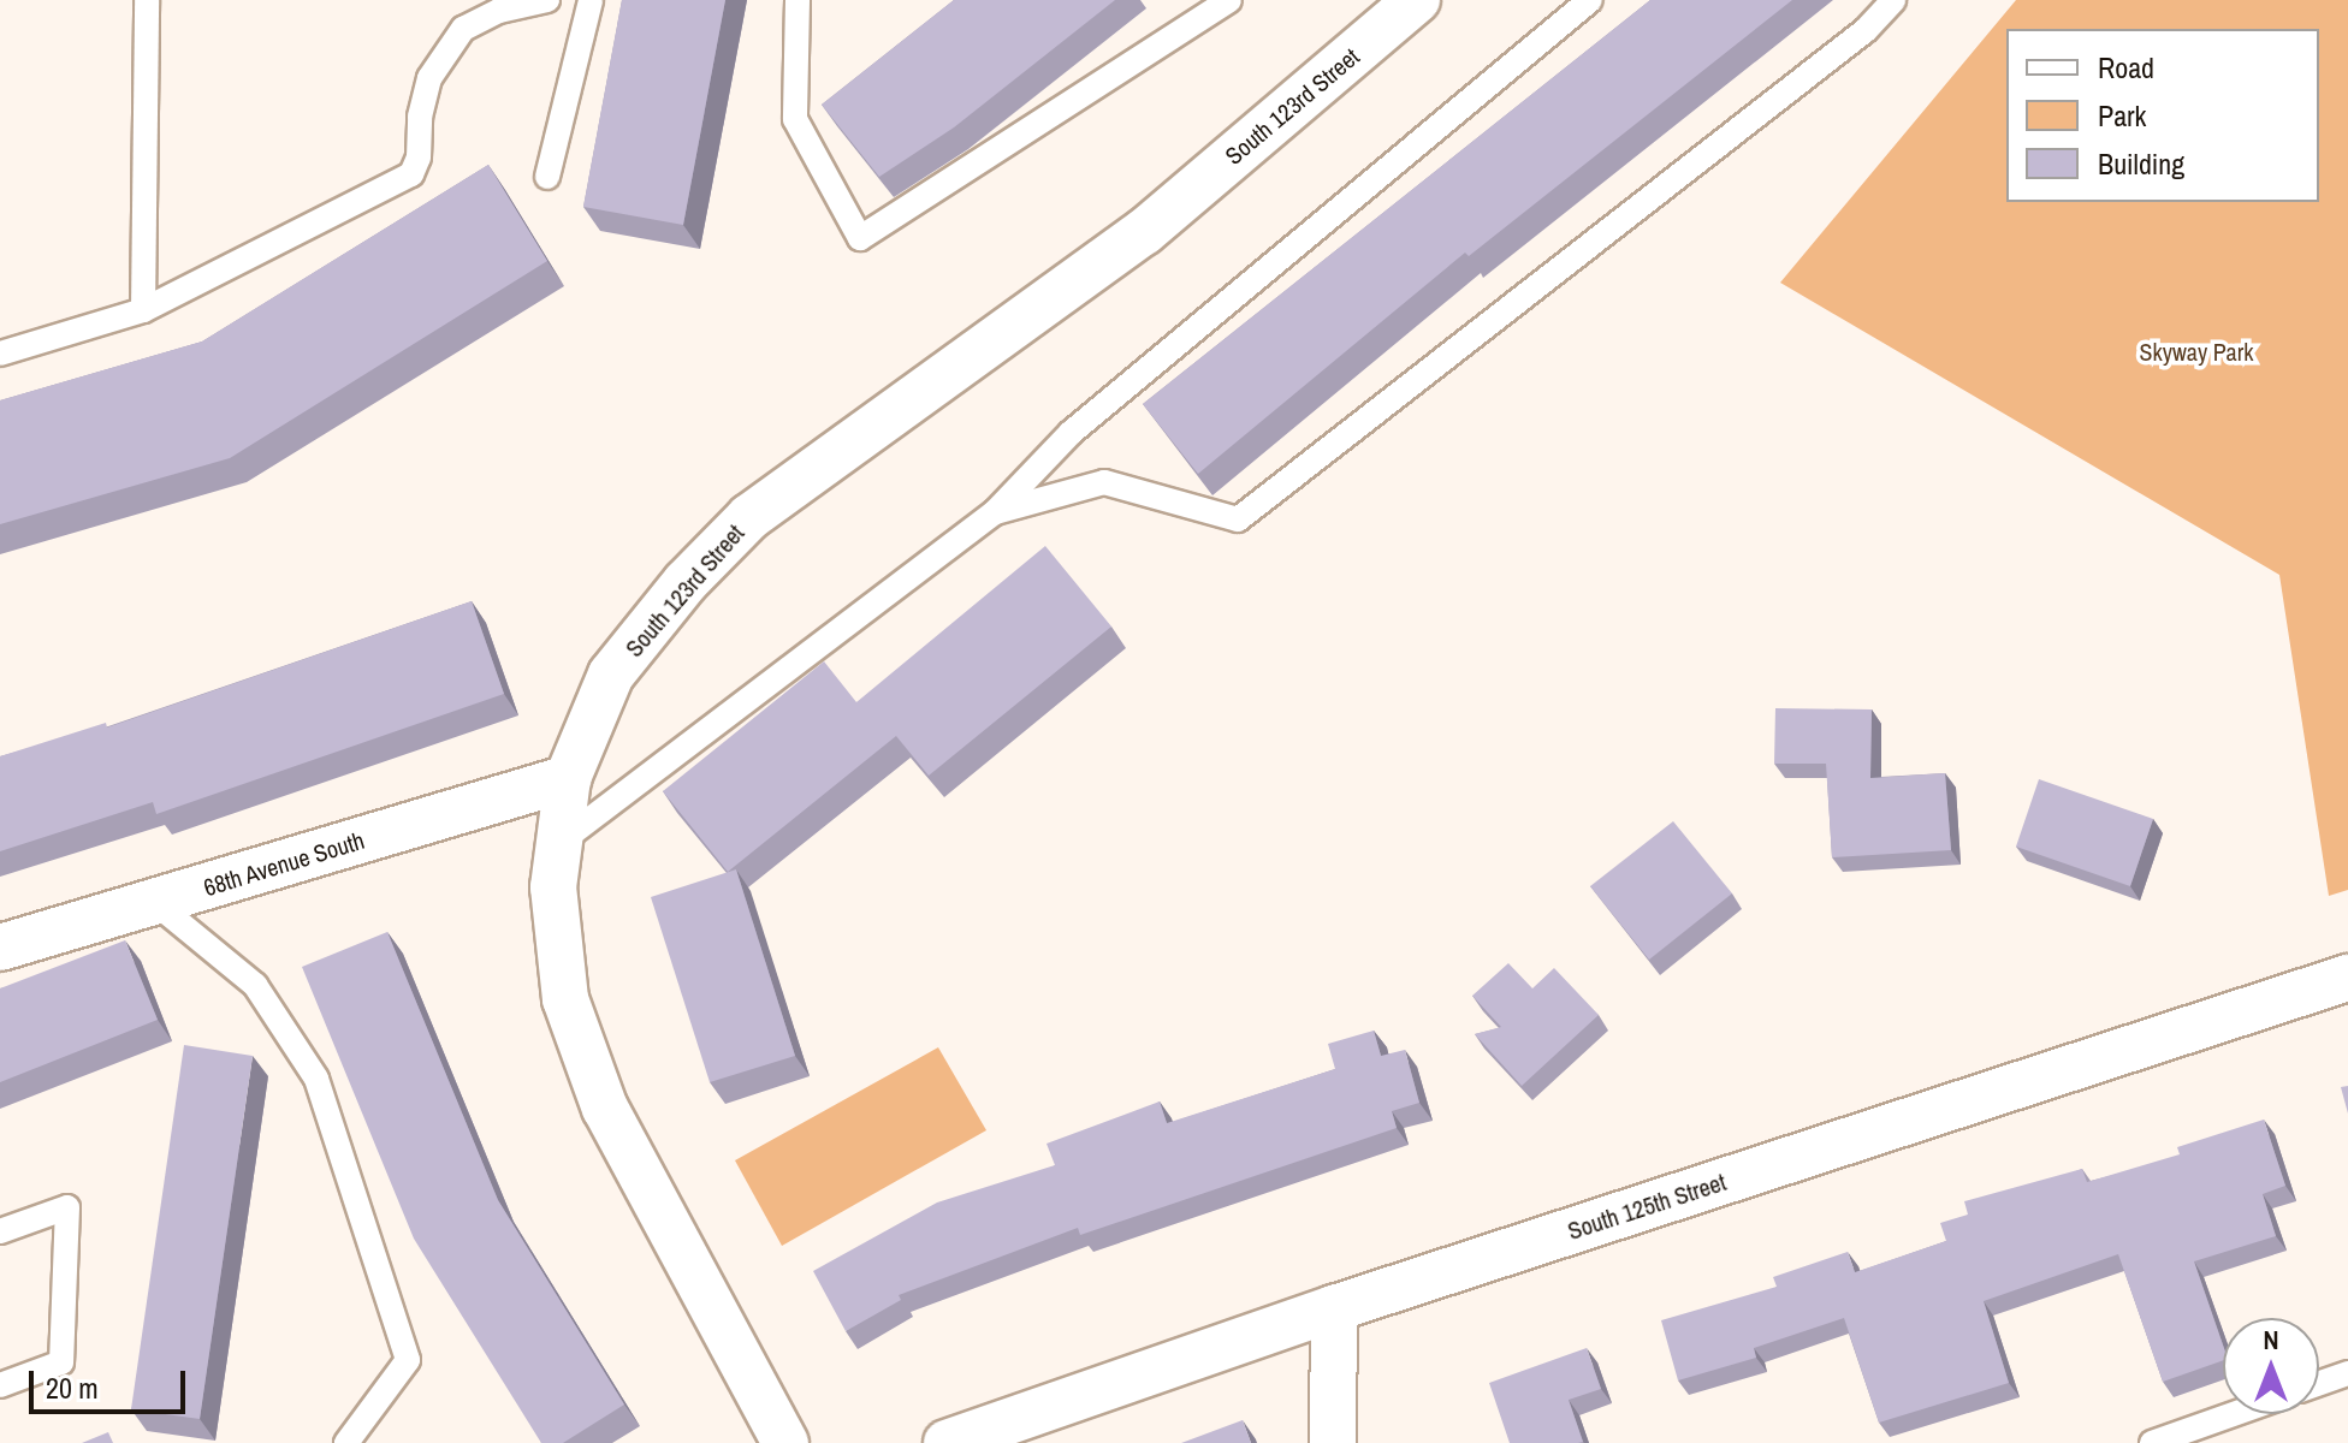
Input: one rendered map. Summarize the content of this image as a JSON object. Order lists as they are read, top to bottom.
{
  "streets": {
    "street": ["South 123rd Street", "68th Avenue South", "South 125th Street"]
  },
  "crossings": [
    ["South 123rd Street", "68th Avenue South"]
  ],
  "parks": ["Skyway Park"],
  "legend": ["Road", "Park", "Building"],
  "scale_bar": "20 m",
  "north": "top"
}
